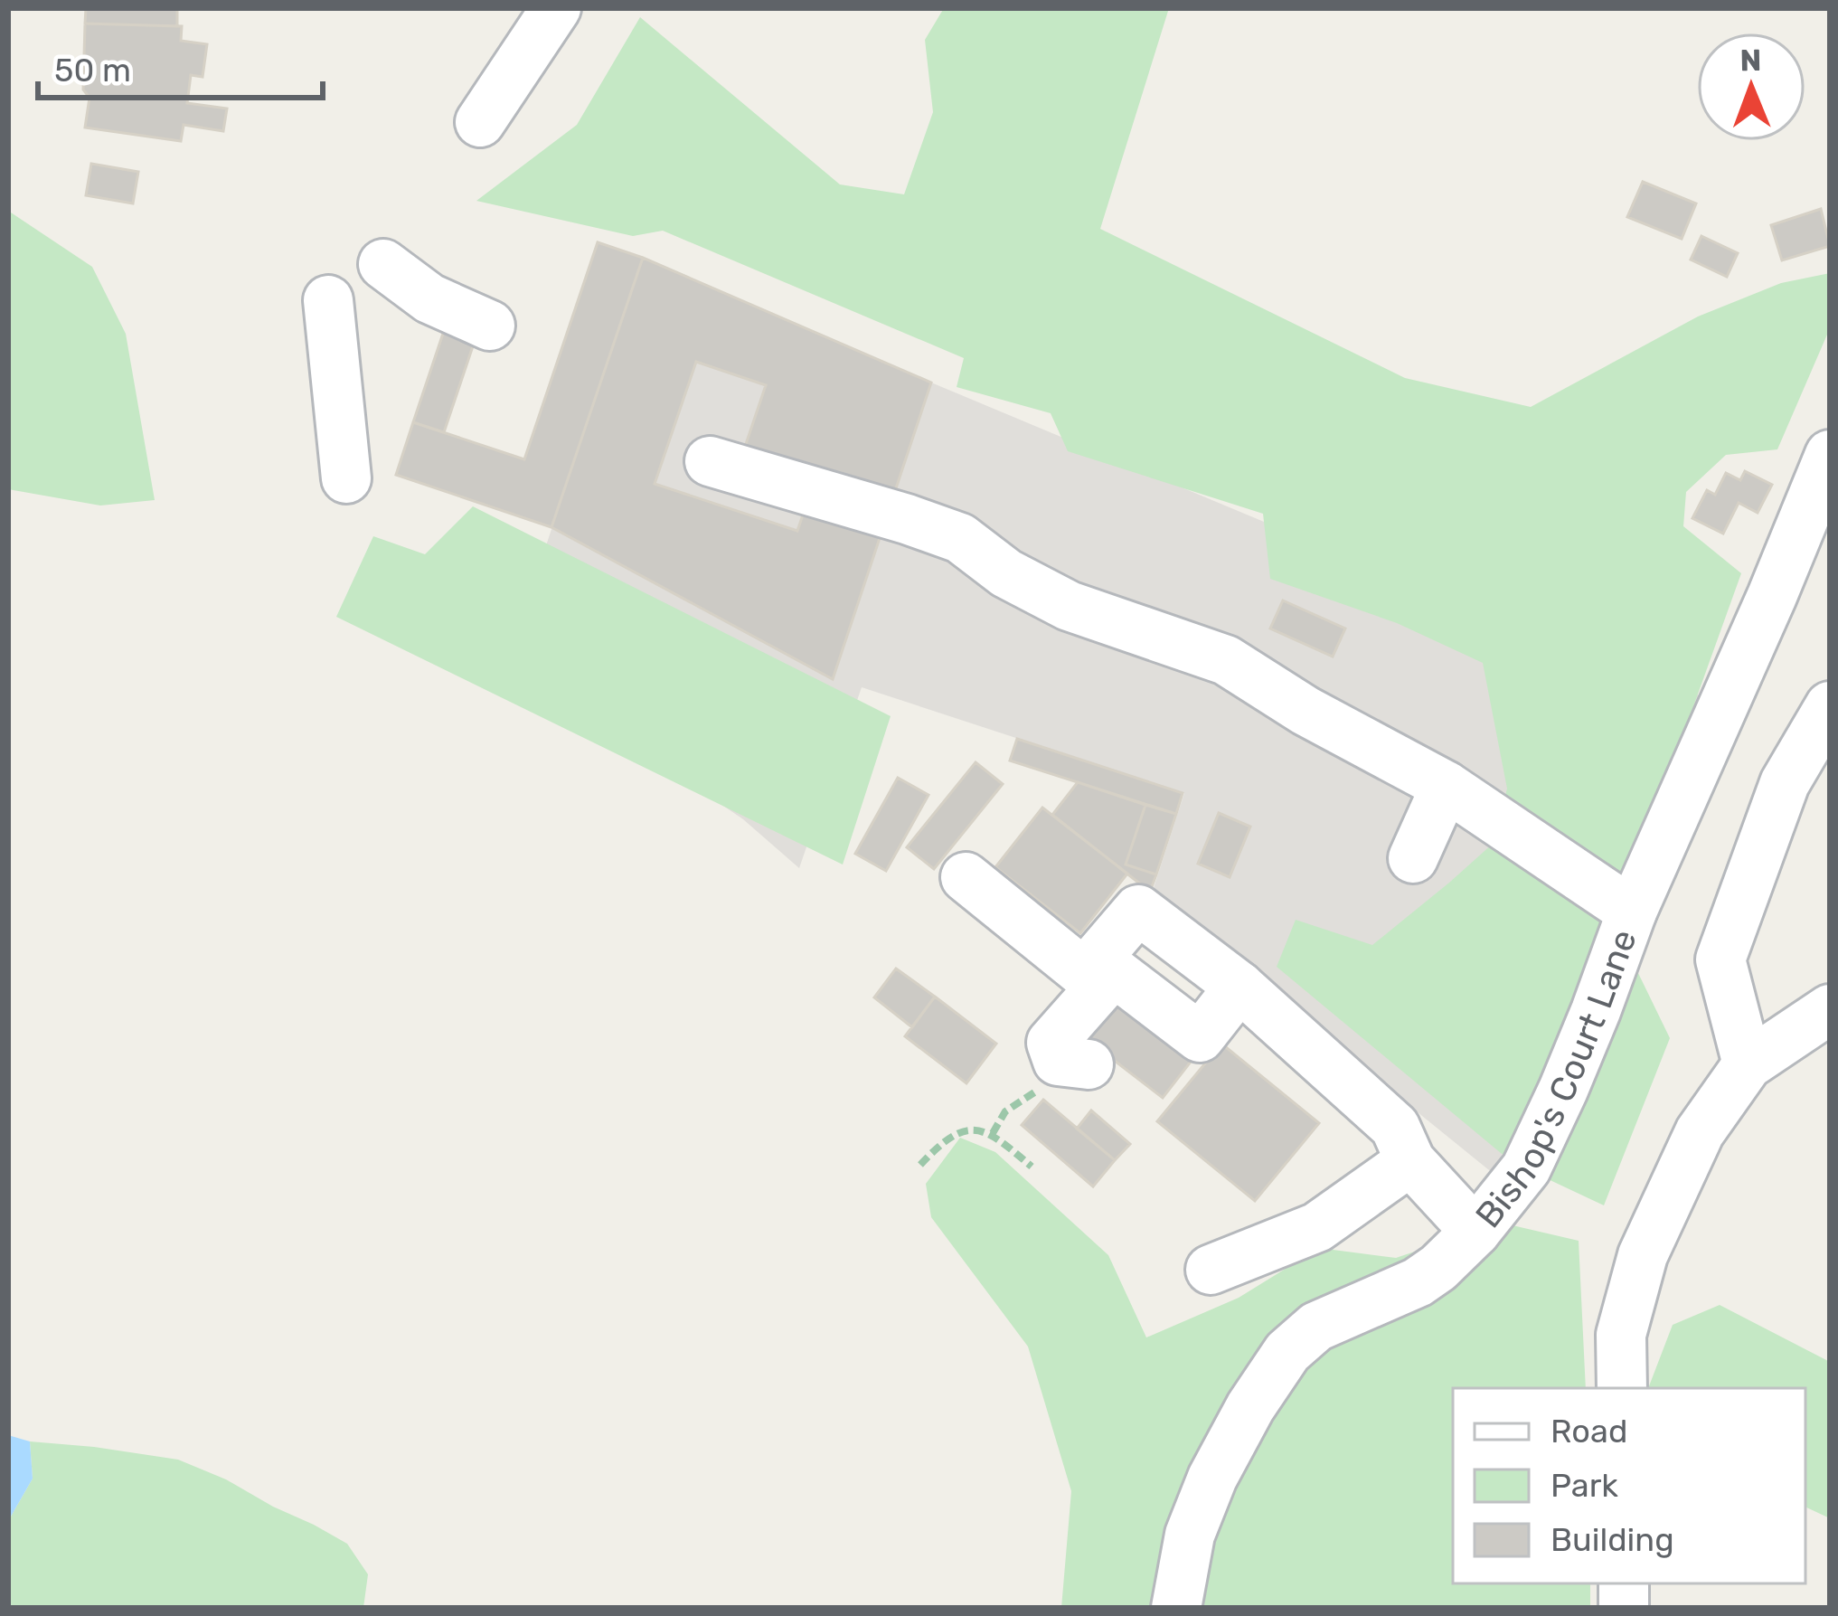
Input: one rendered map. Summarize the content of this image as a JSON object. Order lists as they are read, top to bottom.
{
  "streets": {
    "street": ["Bishop's Court Lane"]
  },
  "legend": ["Road", "Park", "Building"],
  "scale_bar": "50 m",
  "north": "top"
}
